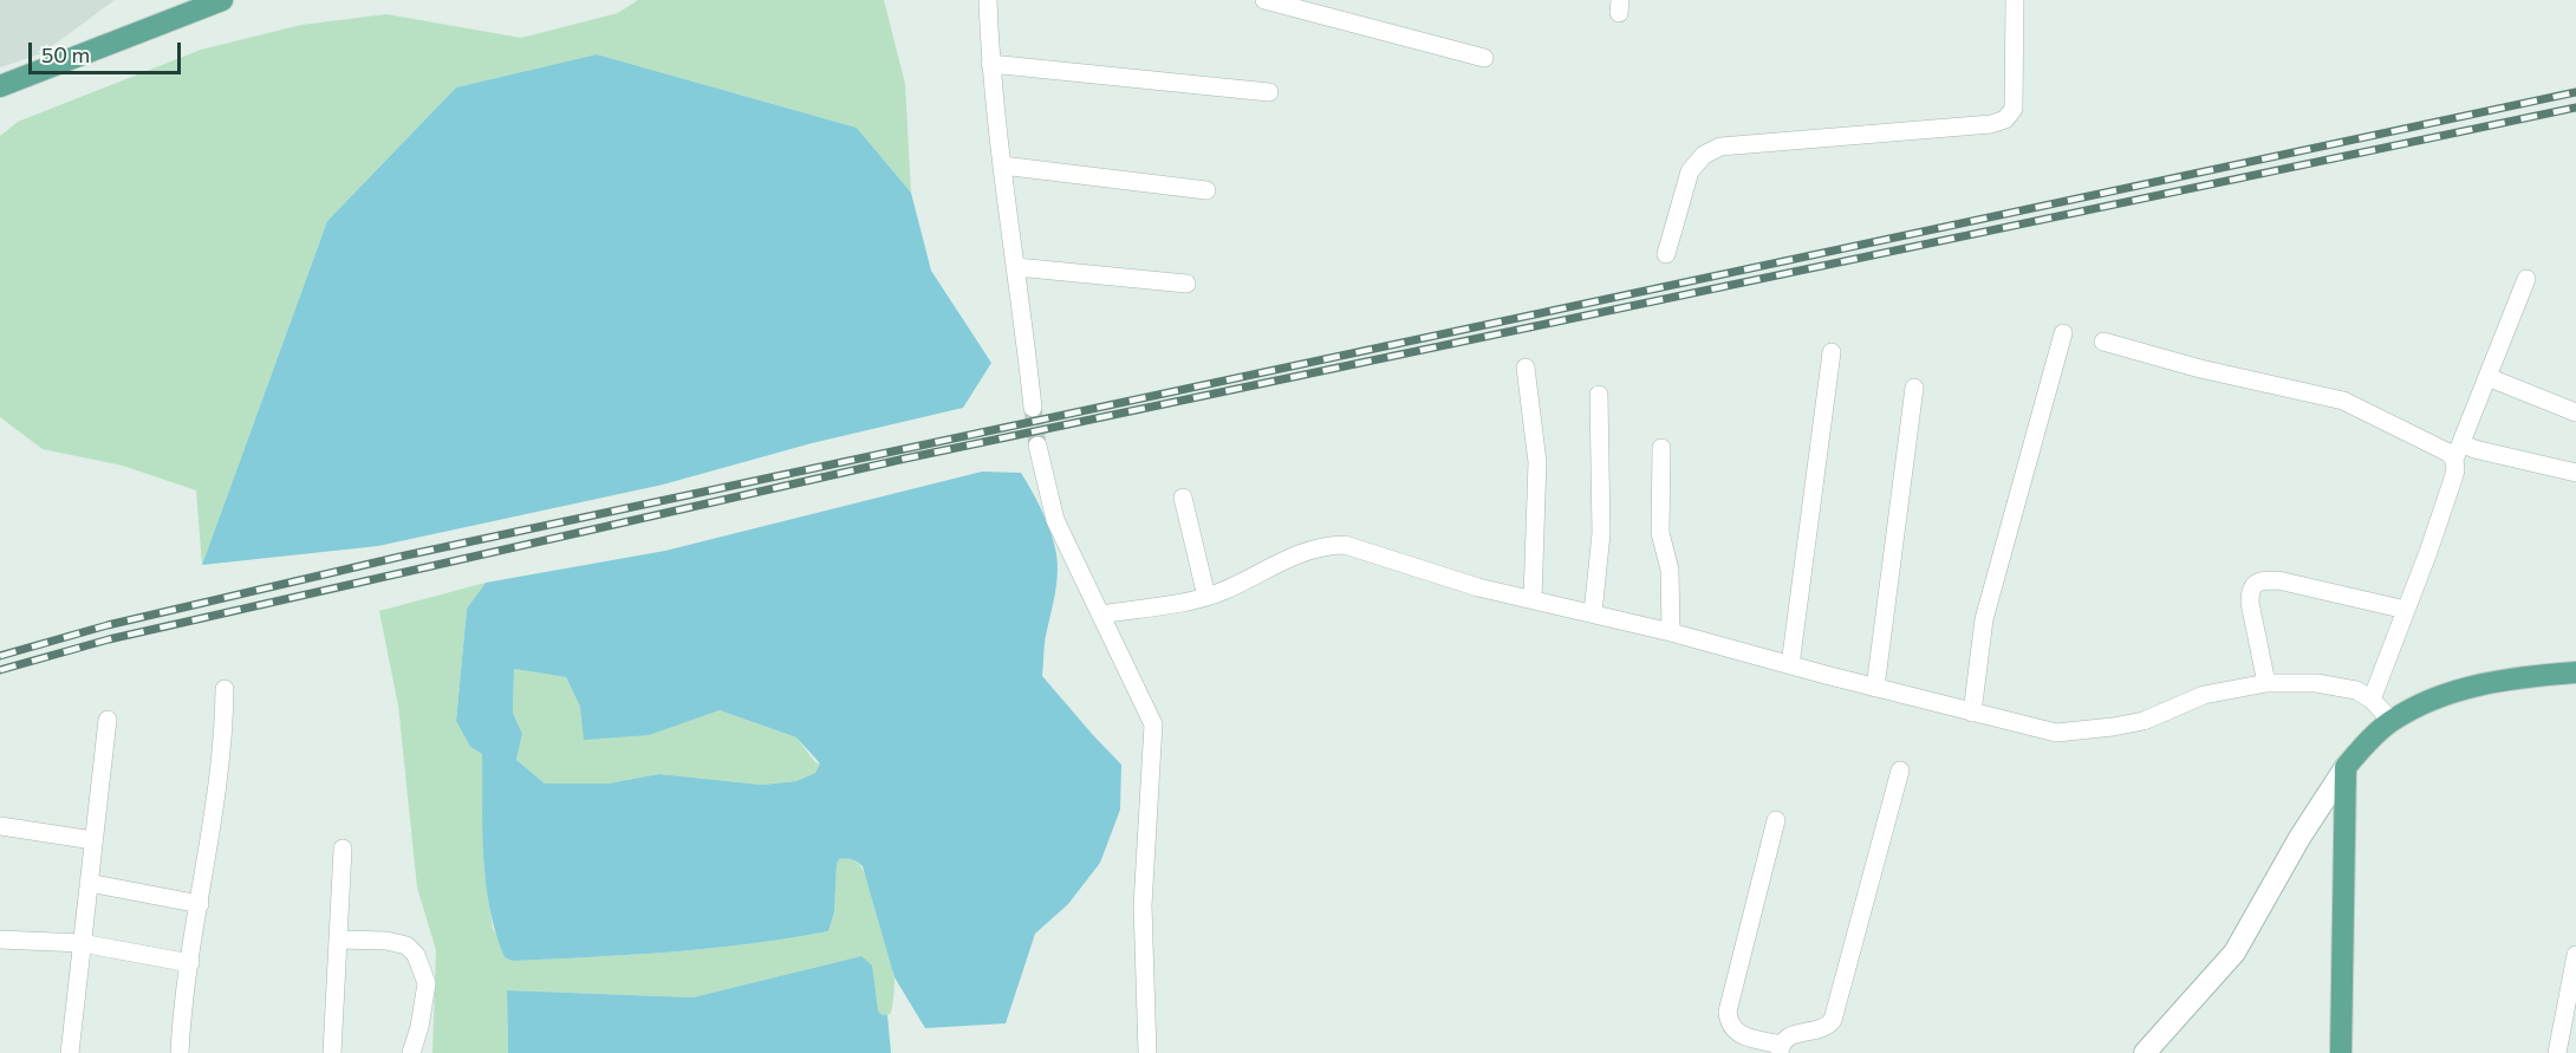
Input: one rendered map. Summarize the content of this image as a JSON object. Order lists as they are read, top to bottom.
{
  "scale_bar": "50 m"
}
